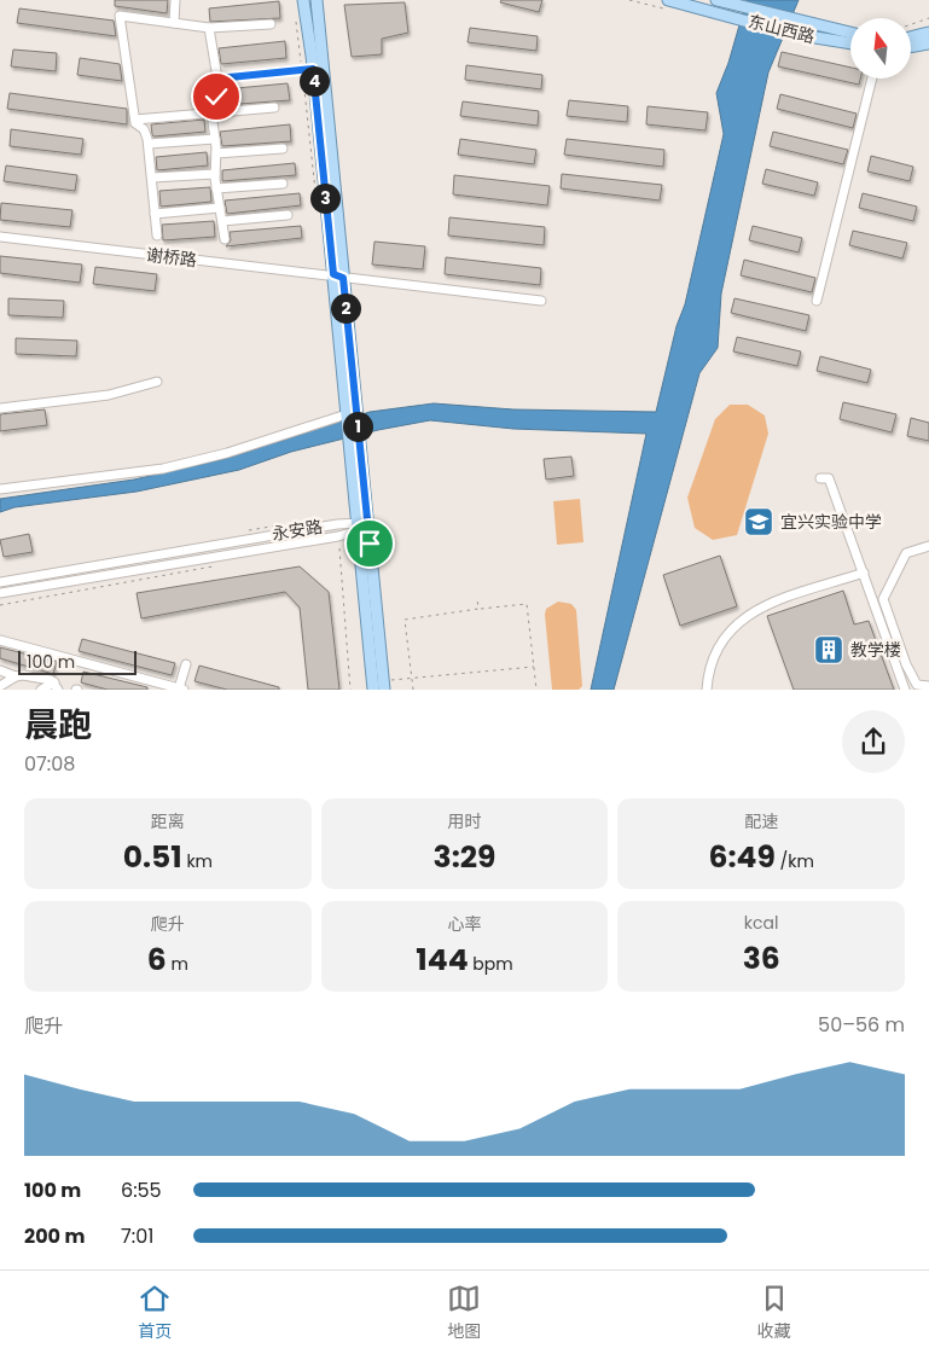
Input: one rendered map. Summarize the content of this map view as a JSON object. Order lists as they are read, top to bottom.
{
  "streets": {
    "main road": ["东山西路"],
    "street": ["谢桥路", "永安路"]
  },
  "places": {
    "school or university": ["宜兴实验中学"],
    "building": ["教学楼"]
  },
  "scale_bar": "100 m",
  "north": "top",
  "page": {
    "pins": [
      "4",
      "3",
      "2",
      "1"
    ],
    "scale": "100 m",
    "heading": ["晨跑", "07:08"],
    "stats": [
      ["距离", "0.51 km"],
      ["用时", "3:29"],
      ["配速", "6:49 /km"],
      ["爬升", "6 m"],
      ["心率", "144 bpm"],
      ["kcal", "36"]
    ],
    "chart": ["爬升", "50–56 m"],
    "list": [
      {
        "name": "100 m",
        "note": "6:55"
      },
      {
        "name": "200 m",
        "note": "7:01"
      }
    ],
    "tabs": ["首页", "地图", "收藏"]
  }
}
